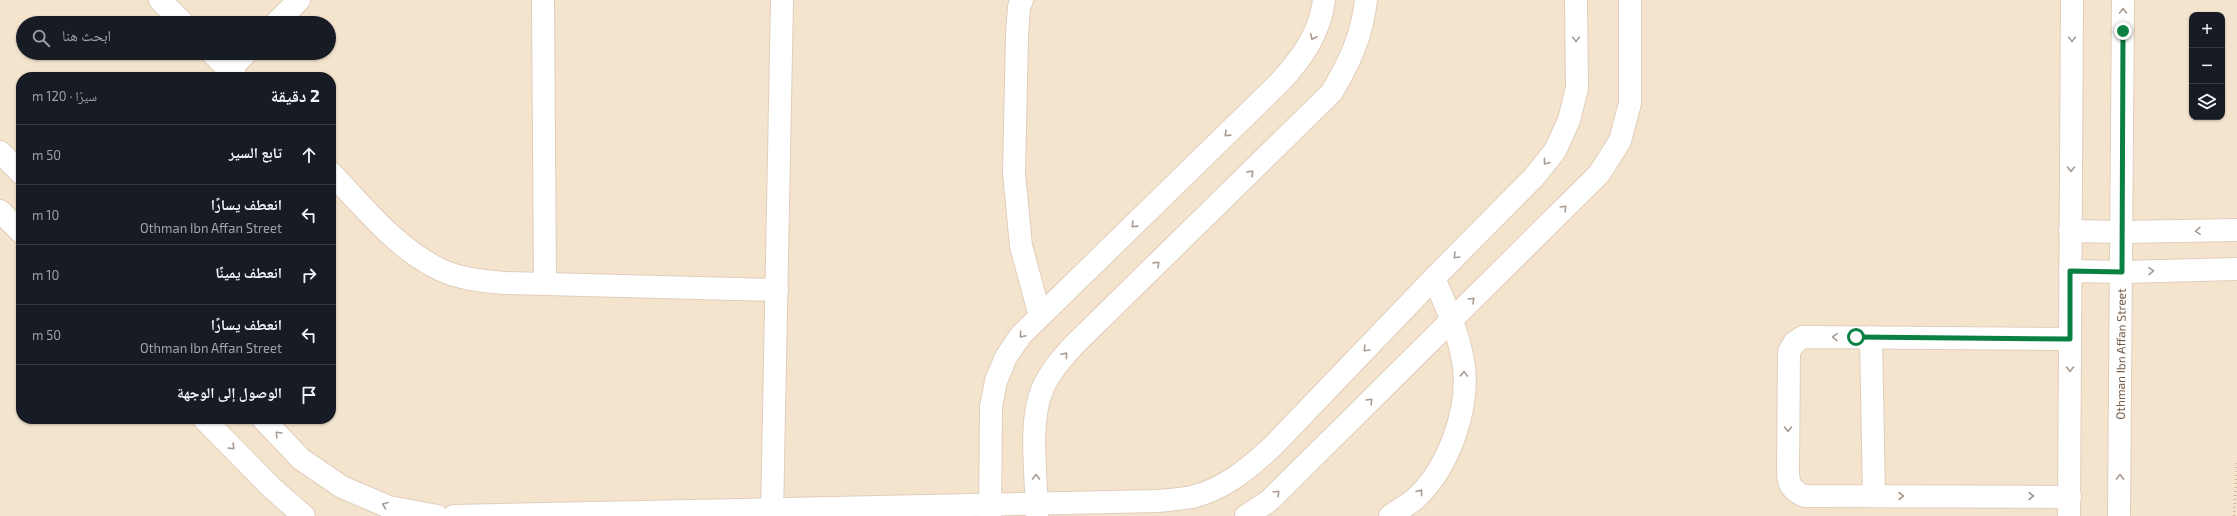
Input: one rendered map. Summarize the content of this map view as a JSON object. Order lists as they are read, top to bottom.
{
  "streets": {
    "street": ["Othman Ibn Affan Street"]
  },
  "page": {
    "map_buttons": ["+", "−"],
    "search": "ابحث هنا",
    "heading": ["2 دقيقة", "سيرًا · 120 m"],
    "list": [
      ["تابع السير", "50 m"],
      ["انعطف يسارًا", "Othman Ibn Affan Street", "10 m"],
      ["انعطف يمينًا", "10 m"],
      ["انعطف يسارًا", "Othman Ibn Affan Street", "50 m"],
      "الوصول إلى الوجهة"
    ]
  }
}
